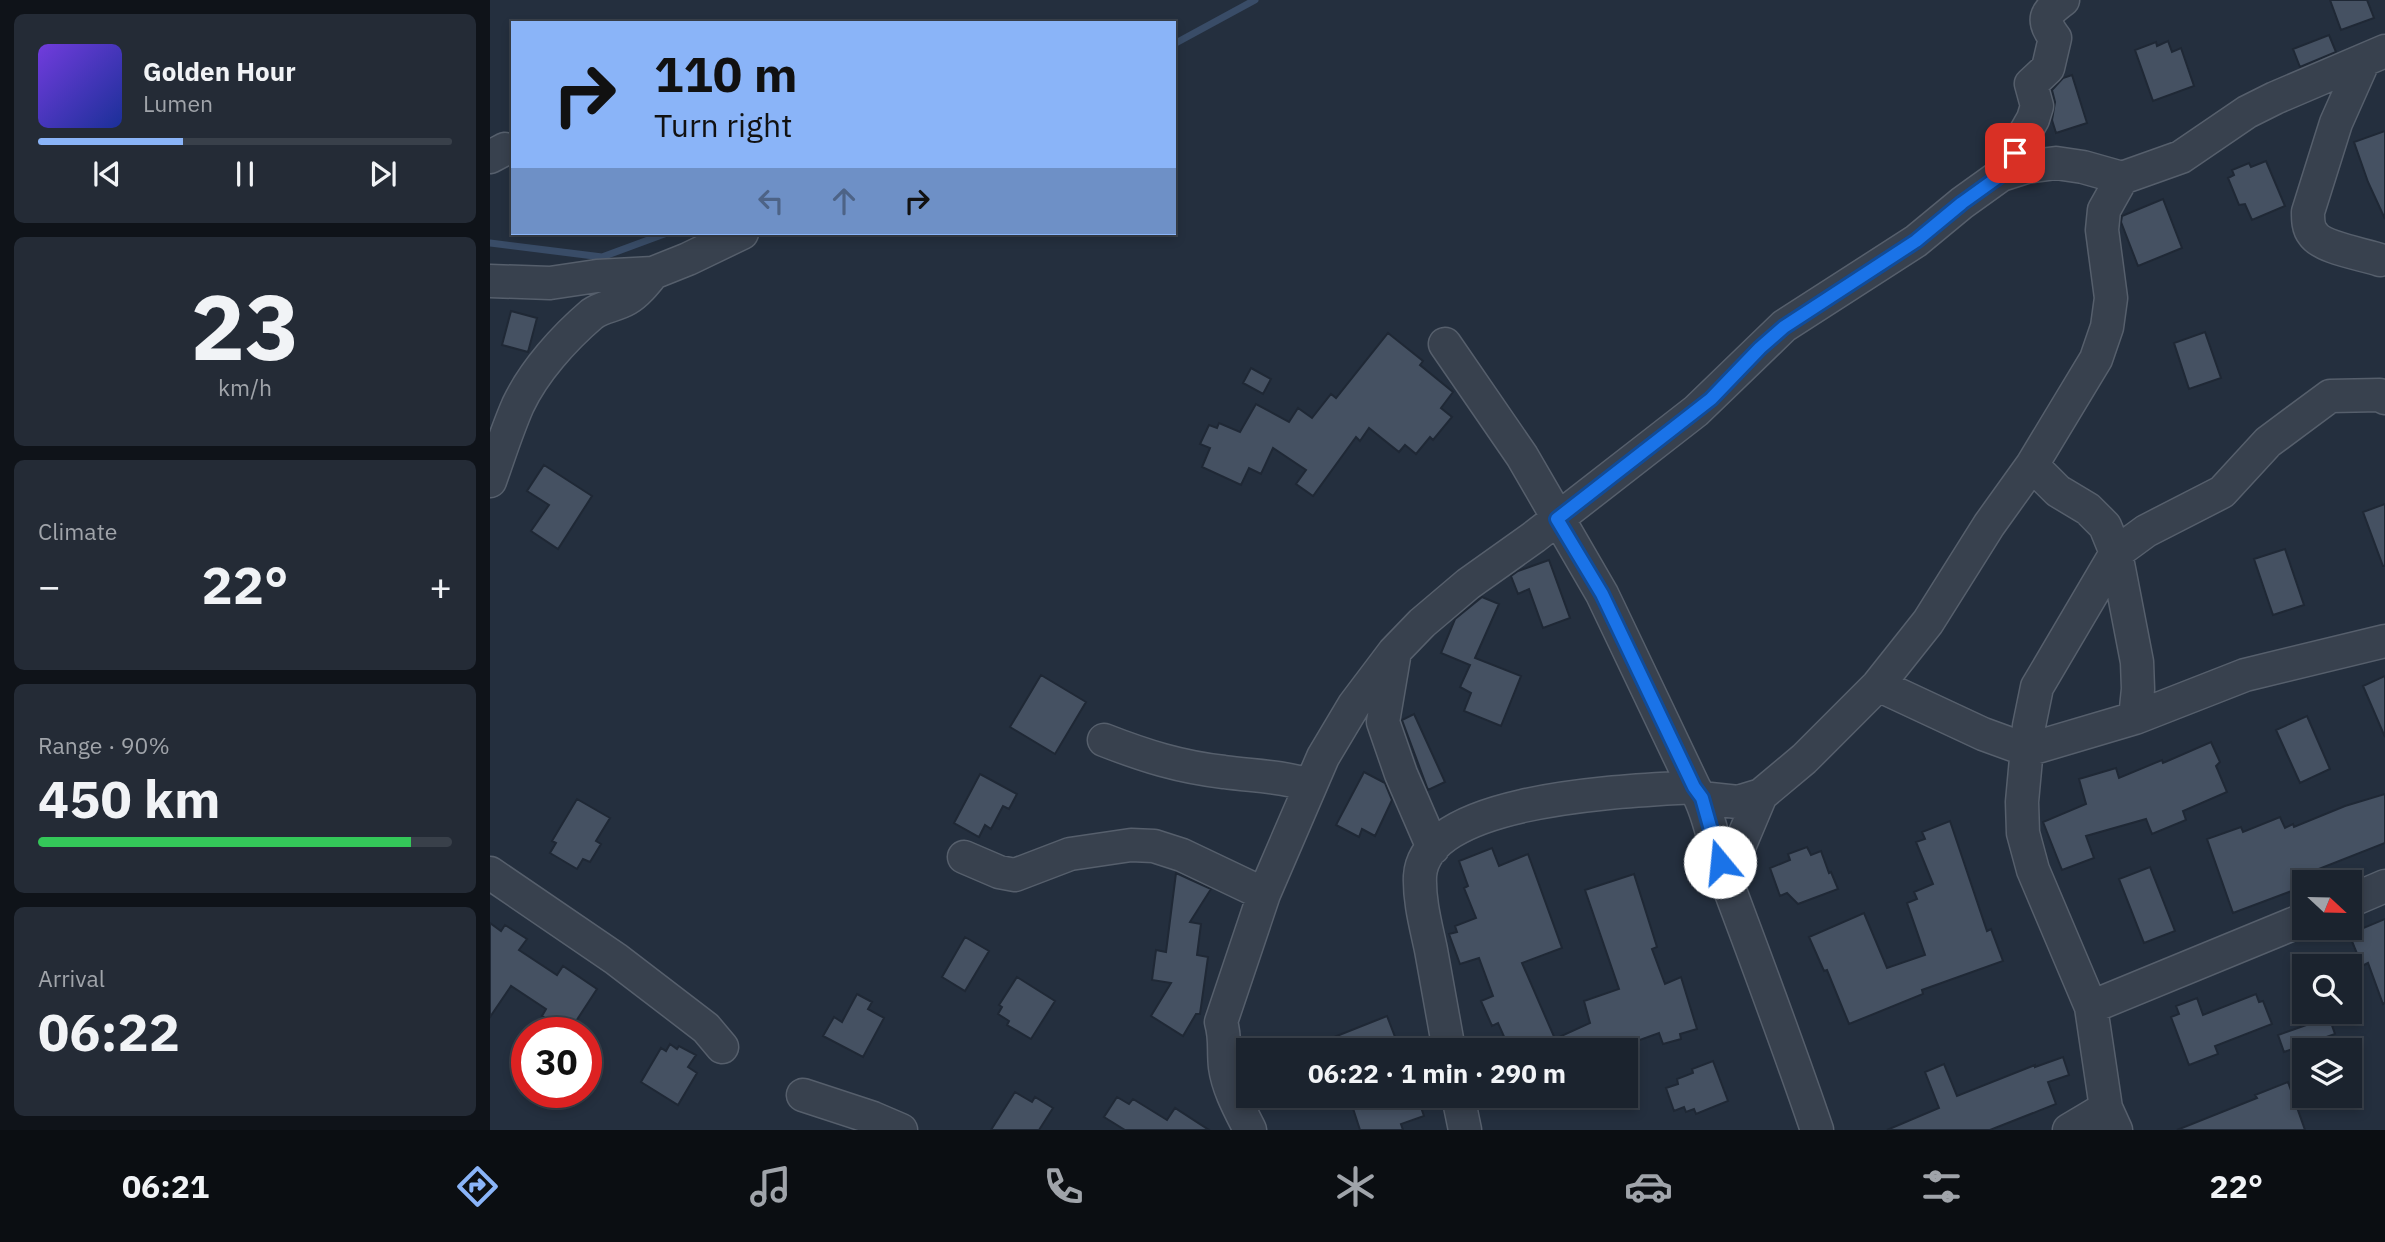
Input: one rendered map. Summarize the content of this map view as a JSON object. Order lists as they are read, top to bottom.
{
  "north": "right",
  "page": {
    "turn": ["110 m", "Turn right"],
    "song": ["Golden Hour", "Lumen"],
    "tile": [
      ["23", "km/h"],
      "Climate",
      ["Range · 90%", "450 km"],
      ["Arrival", "06:22"]
    ],
    "heat": ["−", "22°", "+"],
    "limit": "30",
    "trip": "06:22 · 1 min · 290 m",
    "tabs": ["06:21", "22°"]
  }
}
